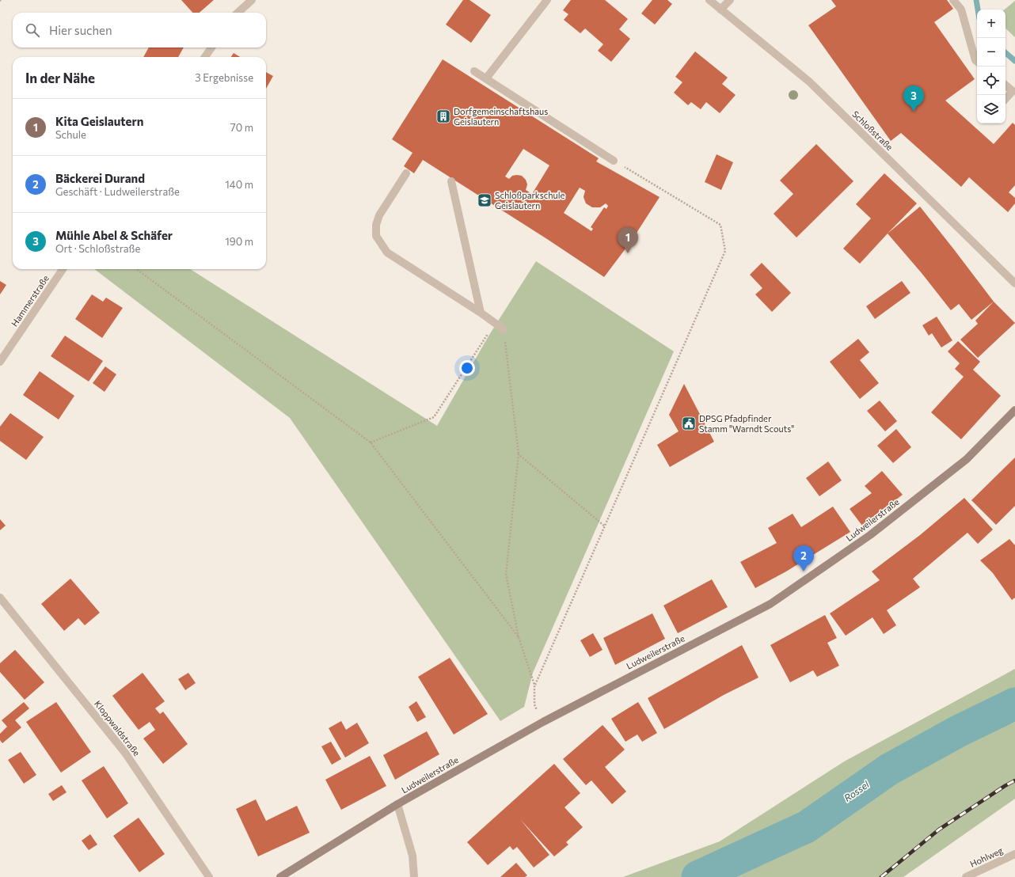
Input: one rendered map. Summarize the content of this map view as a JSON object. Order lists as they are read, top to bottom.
{
  "streets": {
    "main road": ["Ludweilerstraße"],
    "street": [
      "Schloßstraße",
      "Hammerstraße",
      "Kloppwaldstraße",
      "Hohlweg"
    ]
  },
  "water": ["Rossel"],
  "places": {
    "building": ["Dorfgemeinschaftshaus Geislautern"],
    "school or university": ["Schloßparkschule Geislautern"],
    "public building": ["DPSG Pfadpfinder Stamm \"Warndt Scouts\""]
  },
  "page": {
    "map_buttons": ["+", "−"],
    "search": "Hier suchen",
    "heading": ["In der Nähe", "3 Ergebnisse"],
    "pins": ["3", "1", "2"],
    "list": [
      {
        "mark": "1",
        "name": "Kita Geislautern",
        "note": "Schule",
        "value": "70 m"
      },
      {
        "mark": "2",
        "name": "Bäckerei Durand",
        "note": "Geschäft · Ludweilerstraße",
        "value": "140 m"
      },
      {
        "mark": "3",
        "name": "Mühle Abel & Schäfer",
        "note": "Ort · Schloßstraße",
        "value": "190 m"
      }
    ]
  }
}
